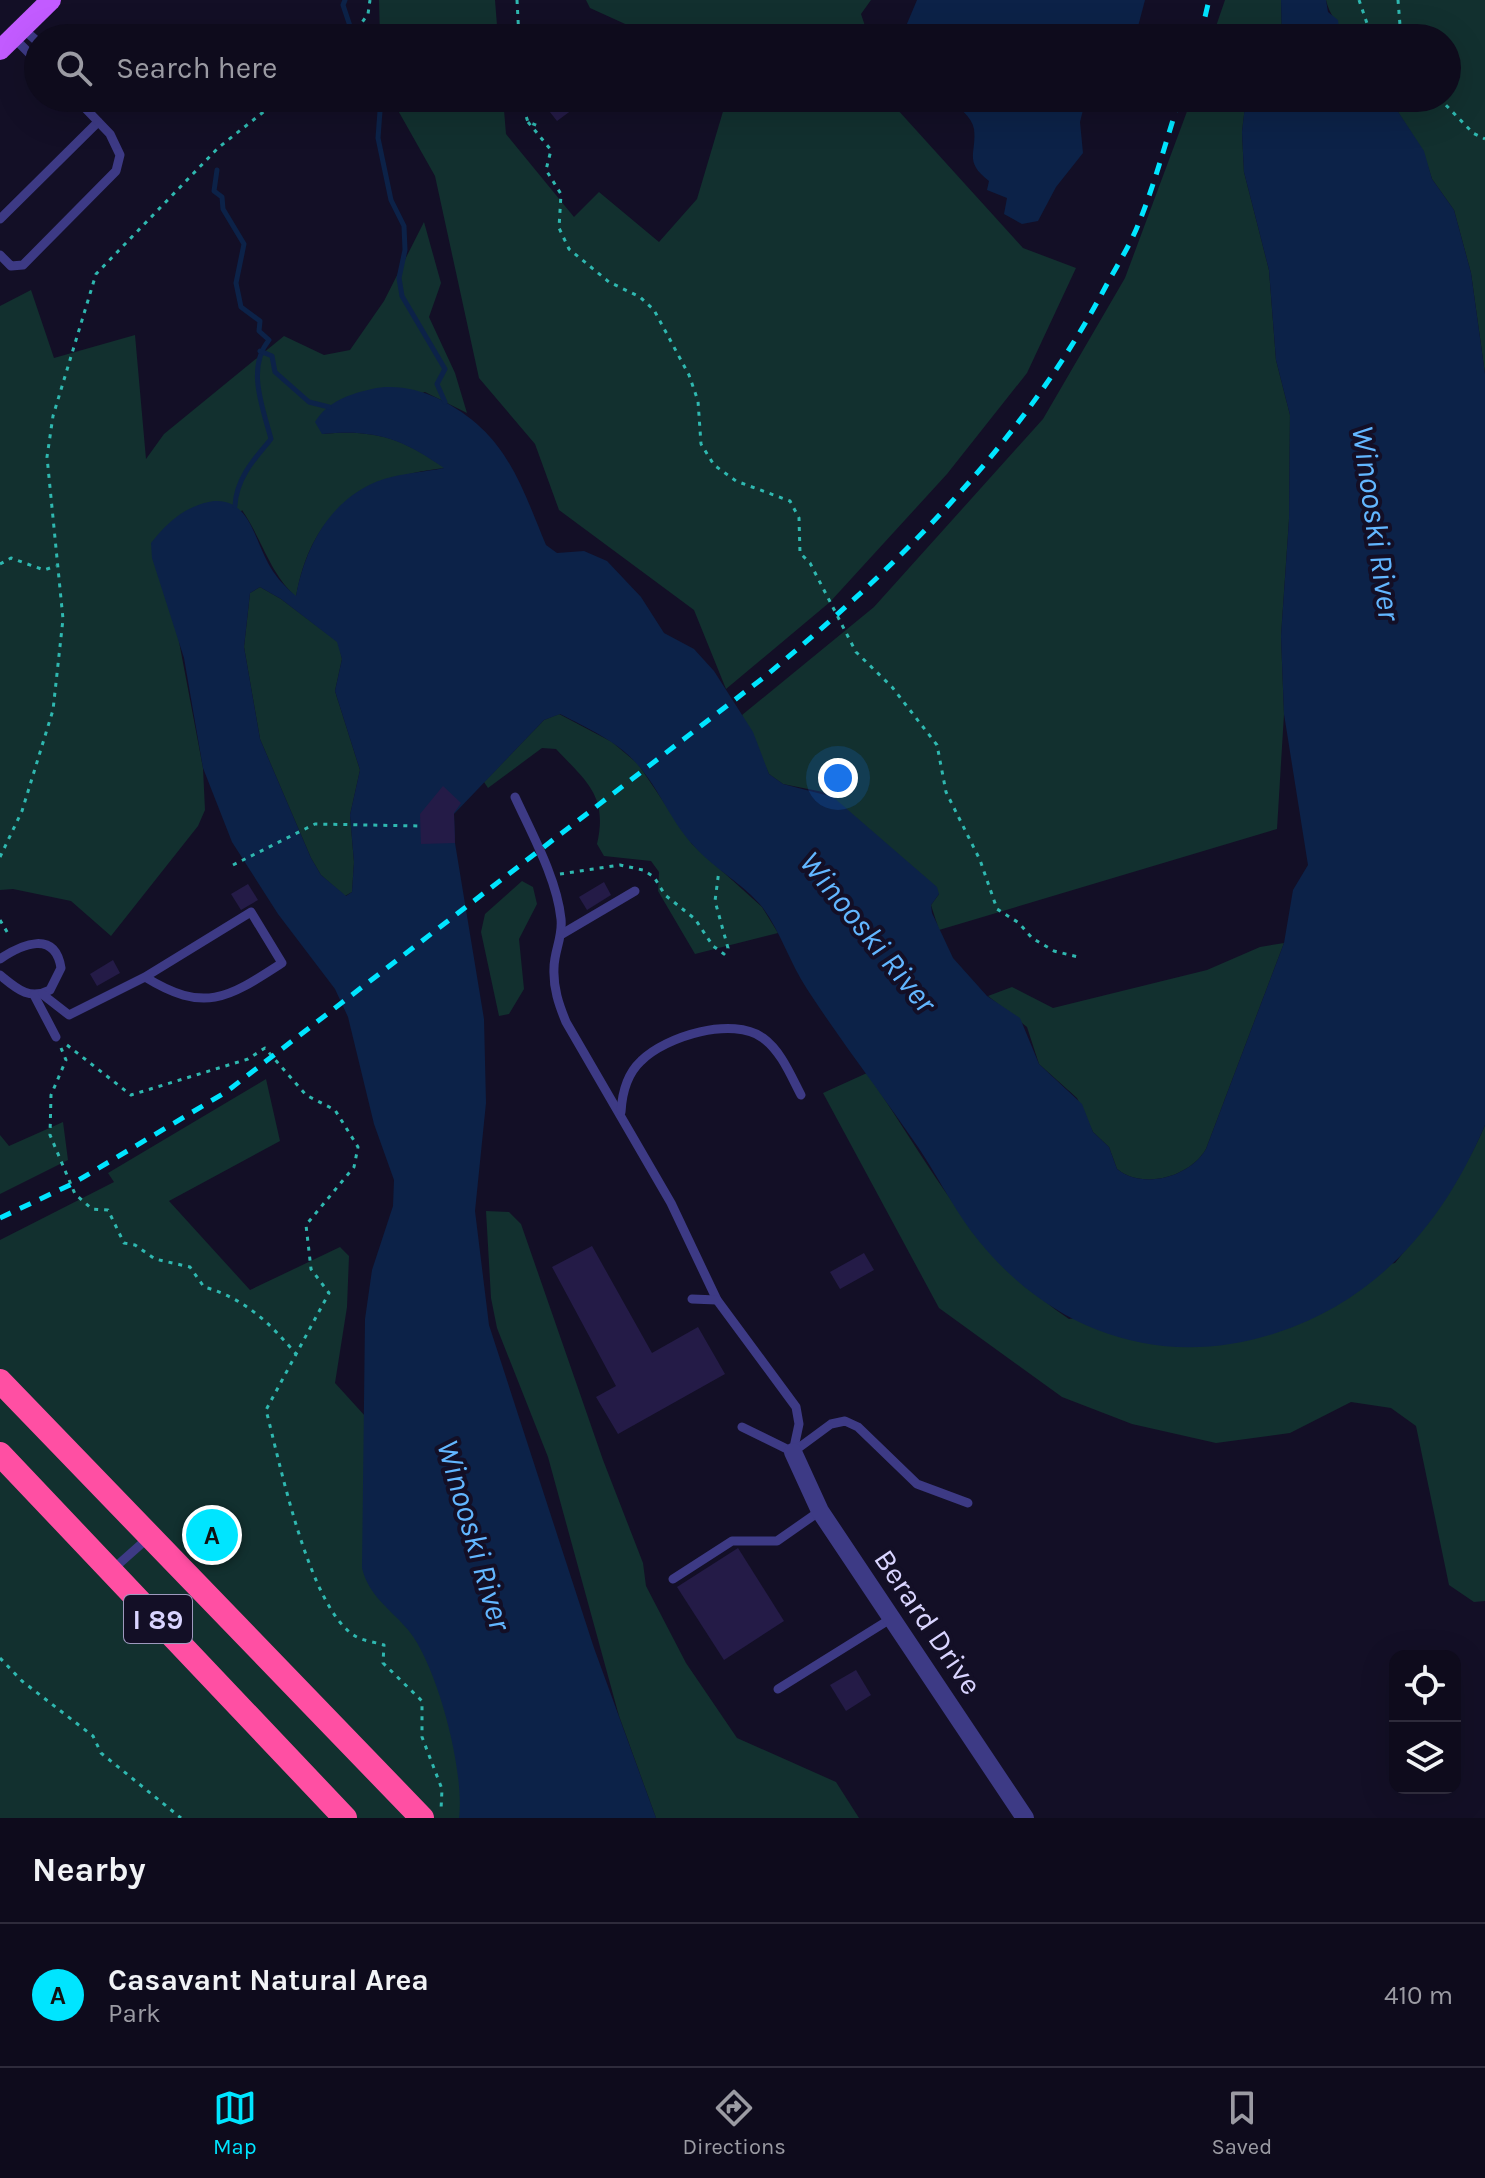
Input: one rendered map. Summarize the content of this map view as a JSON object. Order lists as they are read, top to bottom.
{
  "streets": {
    "highway": ["I 89"],
    "street": ["Berard Drive"]
  },
  "water": ["Winooski River"],
  "page": {
    "search": "Search here",
    "pins": "A",
    "heading": "Nearby",
    "list": [
      {
        "mark": "A",
        "name": "Casavant Natural Area",
        "note": "Park",
        "value": "410 m"
      }
    ],
    "nav": ["Map", "Directions", "Saved"]
  }
}
